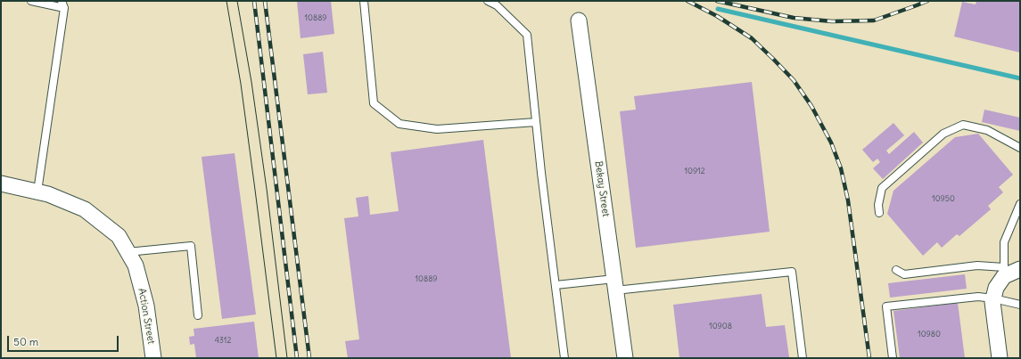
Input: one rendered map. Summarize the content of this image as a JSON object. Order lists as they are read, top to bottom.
{
  "streets": {
    "street": ["Bekay Street", "Action Street"]
  },
  "house_numbers": [
    "10889",
    "10912",
    "10950",
    "10889",
    "10908",
    "10980",
    "4312"
  ],
  "scale_bar": "50 m"
}
